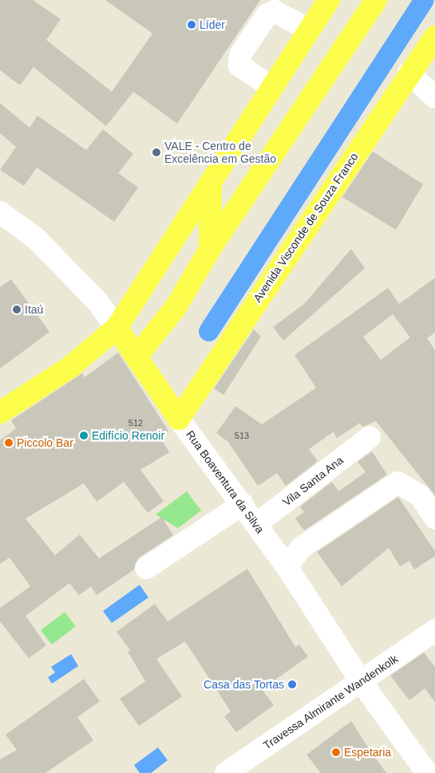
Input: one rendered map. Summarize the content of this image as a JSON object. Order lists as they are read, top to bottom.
{
  "streets": {
    "main road": ["Avenida Visconde de Souza Franco", "Rua Boaventura da Silva"],
    "street": ["Vila Santa Ana", "Travessa Almirante Wandenkolk"]
  },
  "crossings": [
    ["Avenida Visconde de Souza Franco", "Rua Boaventura da Silva"],
    ["Vila Santa Ana", "Rua Boaventura da Silva"],
    ["Rua Boaventura da Silva", "Travessa Almirante Wandenkolk"]
  ],
  "places": [
    "Líder",
    "VALE - Centro de Excelência em Gestão",
    "Itaú",
    "Edifício Renoir",
    "Piccolo Bar",
    "Casa das Tortas",
    "Espetaria"
  ],
  "house_numbers": ["512", "513"]
}
